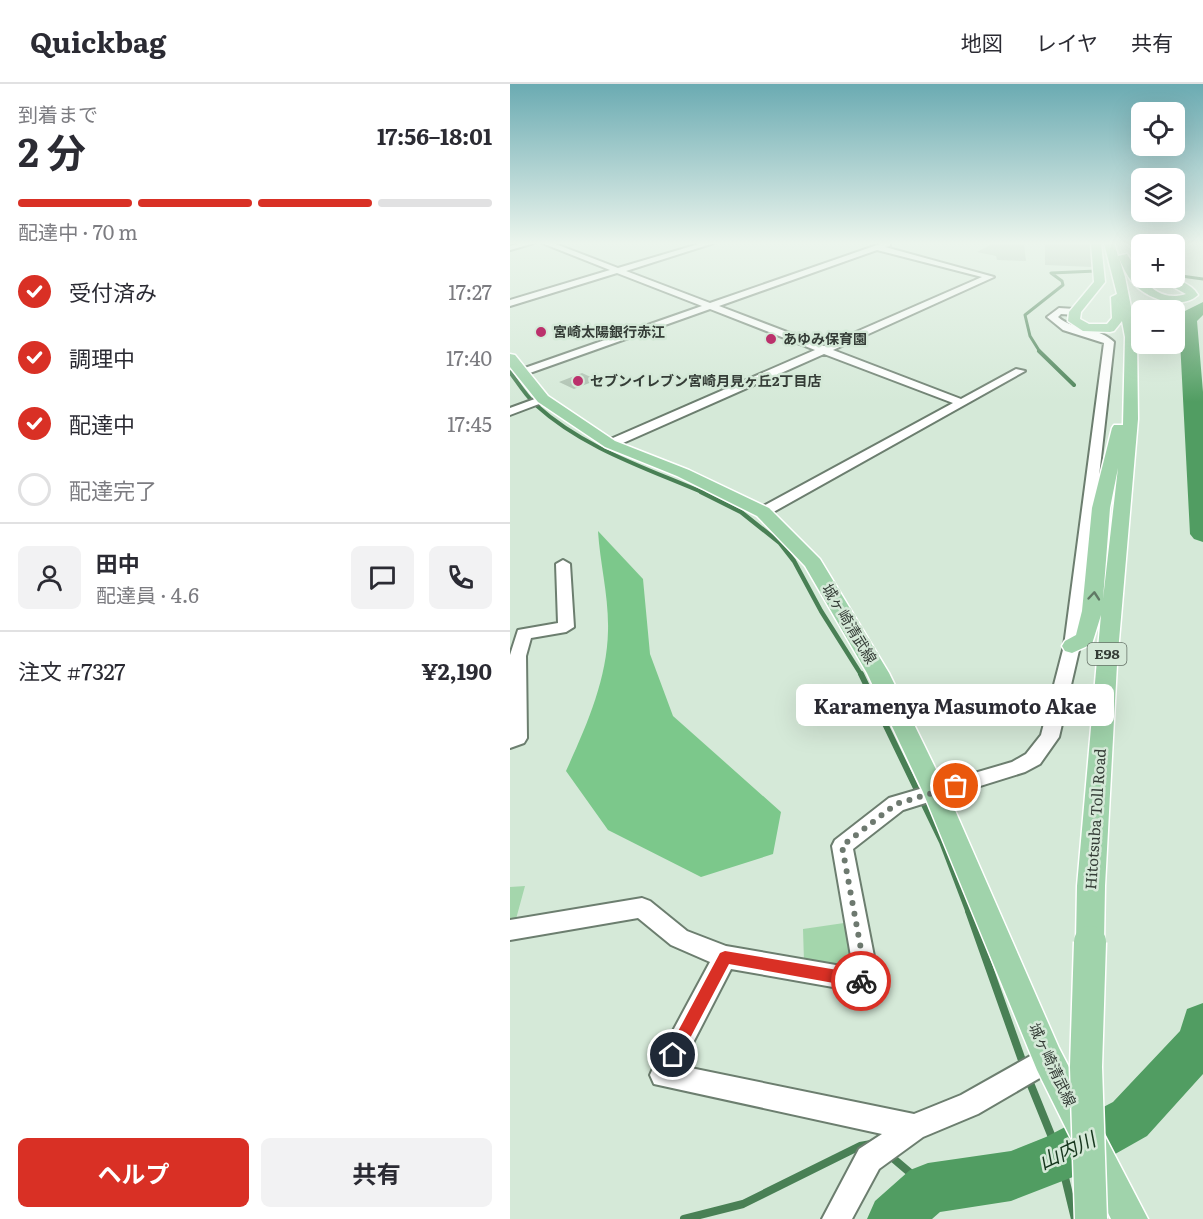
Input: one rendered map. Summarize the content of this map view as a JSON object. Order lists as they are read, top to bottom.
{
  "streets": {
    "main road": ["城ヶ崎清武線", "E98", "Hitotsuba Toll Road"]
  },
  "water": ["山内川"],
  "places": [
    "宮崎太陽銀行赤江",
    "あゆみ保育園",
    "セブンイレブン宮崎月見ヶ丘2丁目店",
    "Karamenya Masumoto Akae"
  ],
  "page": {
    "header": "Quickbag",
    "nav": ["地図", "レイヤ", "共有"],
    "heading": ["2 分", "到着まで", "17:56–18:01"],
    "panel": [
      "田中",
      "配達員 · 4.6",
      "注文 #7327",
      "¥2,190"
    ],
    "map_buttons": ["+", "−"],
    "bar": "配達中 · 70 m",
    "list": [
      ["受付済み", "17:27"],
      ["調理中", "17:40"],
      ["配達中", "17:45"],
      "配達完了"
    ],
    "bubble": "Karamenya Masumoto Akae",
    "buttons": ["ヘルプ", "共有"]
  }
}
